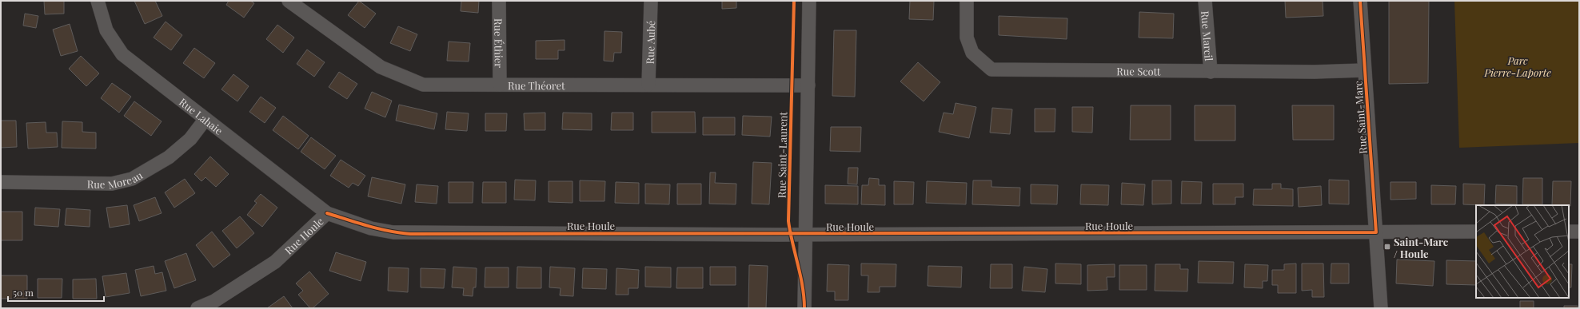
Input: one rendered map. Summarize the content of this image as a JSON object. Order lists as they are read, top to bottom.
{
  "streets": {
    "street": [
      "Rue Marcil",
      "Rue Aubé",
      "Rue Éthier",
      "Rue Scott",
      "Rue Théoret",
      "Rue Lahaie",
      "Rue Saint-Marc",
      "Rue Moreau",
      "Rue Houle"
    ],
    "cycle path": ["Rue Saint-Laurent"]
  },
  "crossings": [
    ["Rue Marcil", "Rue Scott"],
    ["Rue Aubé", "Rue Théoret"],
    ["Rue Éthier", "Rue Théoret"],
    ["Rue Scott", "Rue Saint-Marc"],
    ["Rue Lahaie", "Rue Moreau"],
    ["Rue Lahaie", "Rue Houle"],
    ["Rue Saint-Marc", "Rue Houle"]
  ],
  "parks": ["Parc Pierre-Laporte"],
  "places": {
    "transit": ["Saint-Marc / Houle"]
  },
  "scale_bar": "50 m"
}
